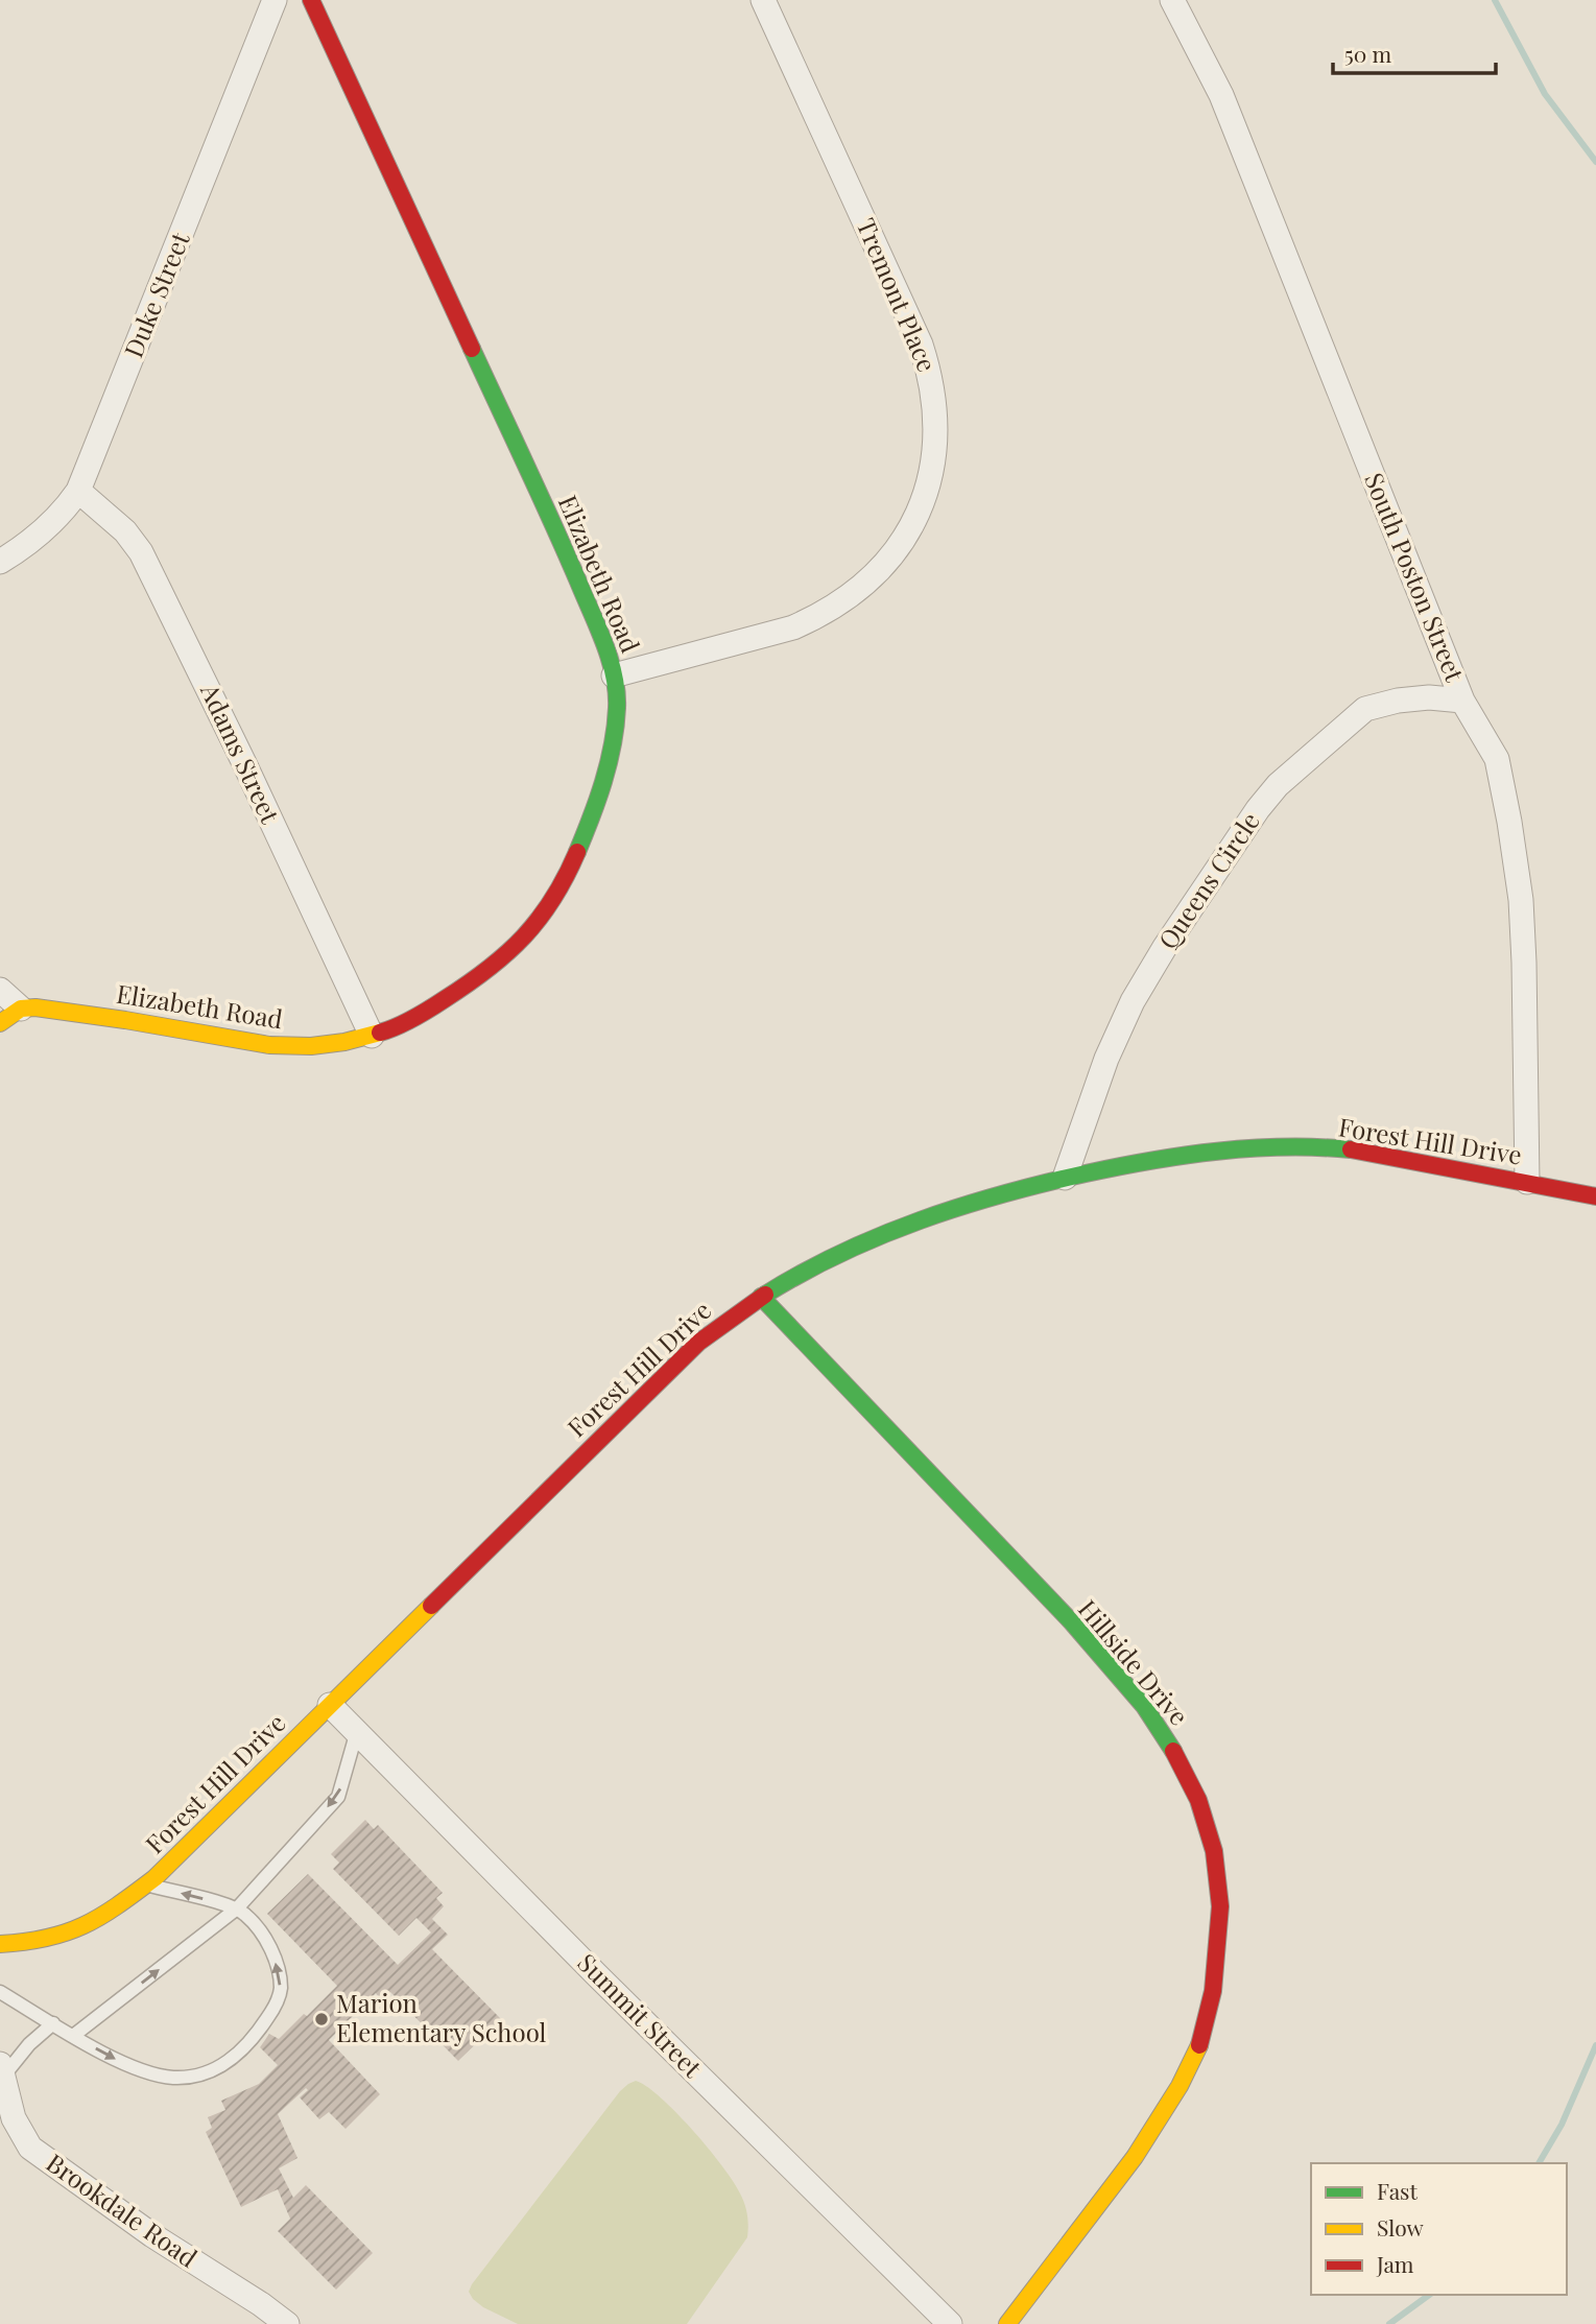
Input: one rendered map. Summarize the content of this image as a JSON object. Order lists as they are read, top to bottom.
{
  "streets": {
    "street": [
      "Duke Street",
      "Tremont Place",
      "Elizabeth Road",
      "South Poston Street",
      "Adams Street",
      "Queens Circle",
      "Forest Hill Drive",
      "Hillside Drive",
      "Summit Street",
      "Brookdale Road"
    ]
  },
  "crossings": [
    ["Duke Street", "Adams Street"],
    ["Tremont Place", "Elizabeth Road"],
    ["Elizabeth Road", "Adams Street"],
    ["South Poston Street", "Queens Circle"],
    ["South Poston Street", "Forest Hill Drive"],
    ["Queens Circle", "Forest Hill Drive"],
    ["Forest Hill Drive", "Hillside Drive"],
    ["Forest Hill Drive", "Summit Street"]
  ],
  "places": ["Marion Elementary School"],
  "legend": ["Fast", "Slow", "Jam"],
  "scale_bar": "50 m"
}
